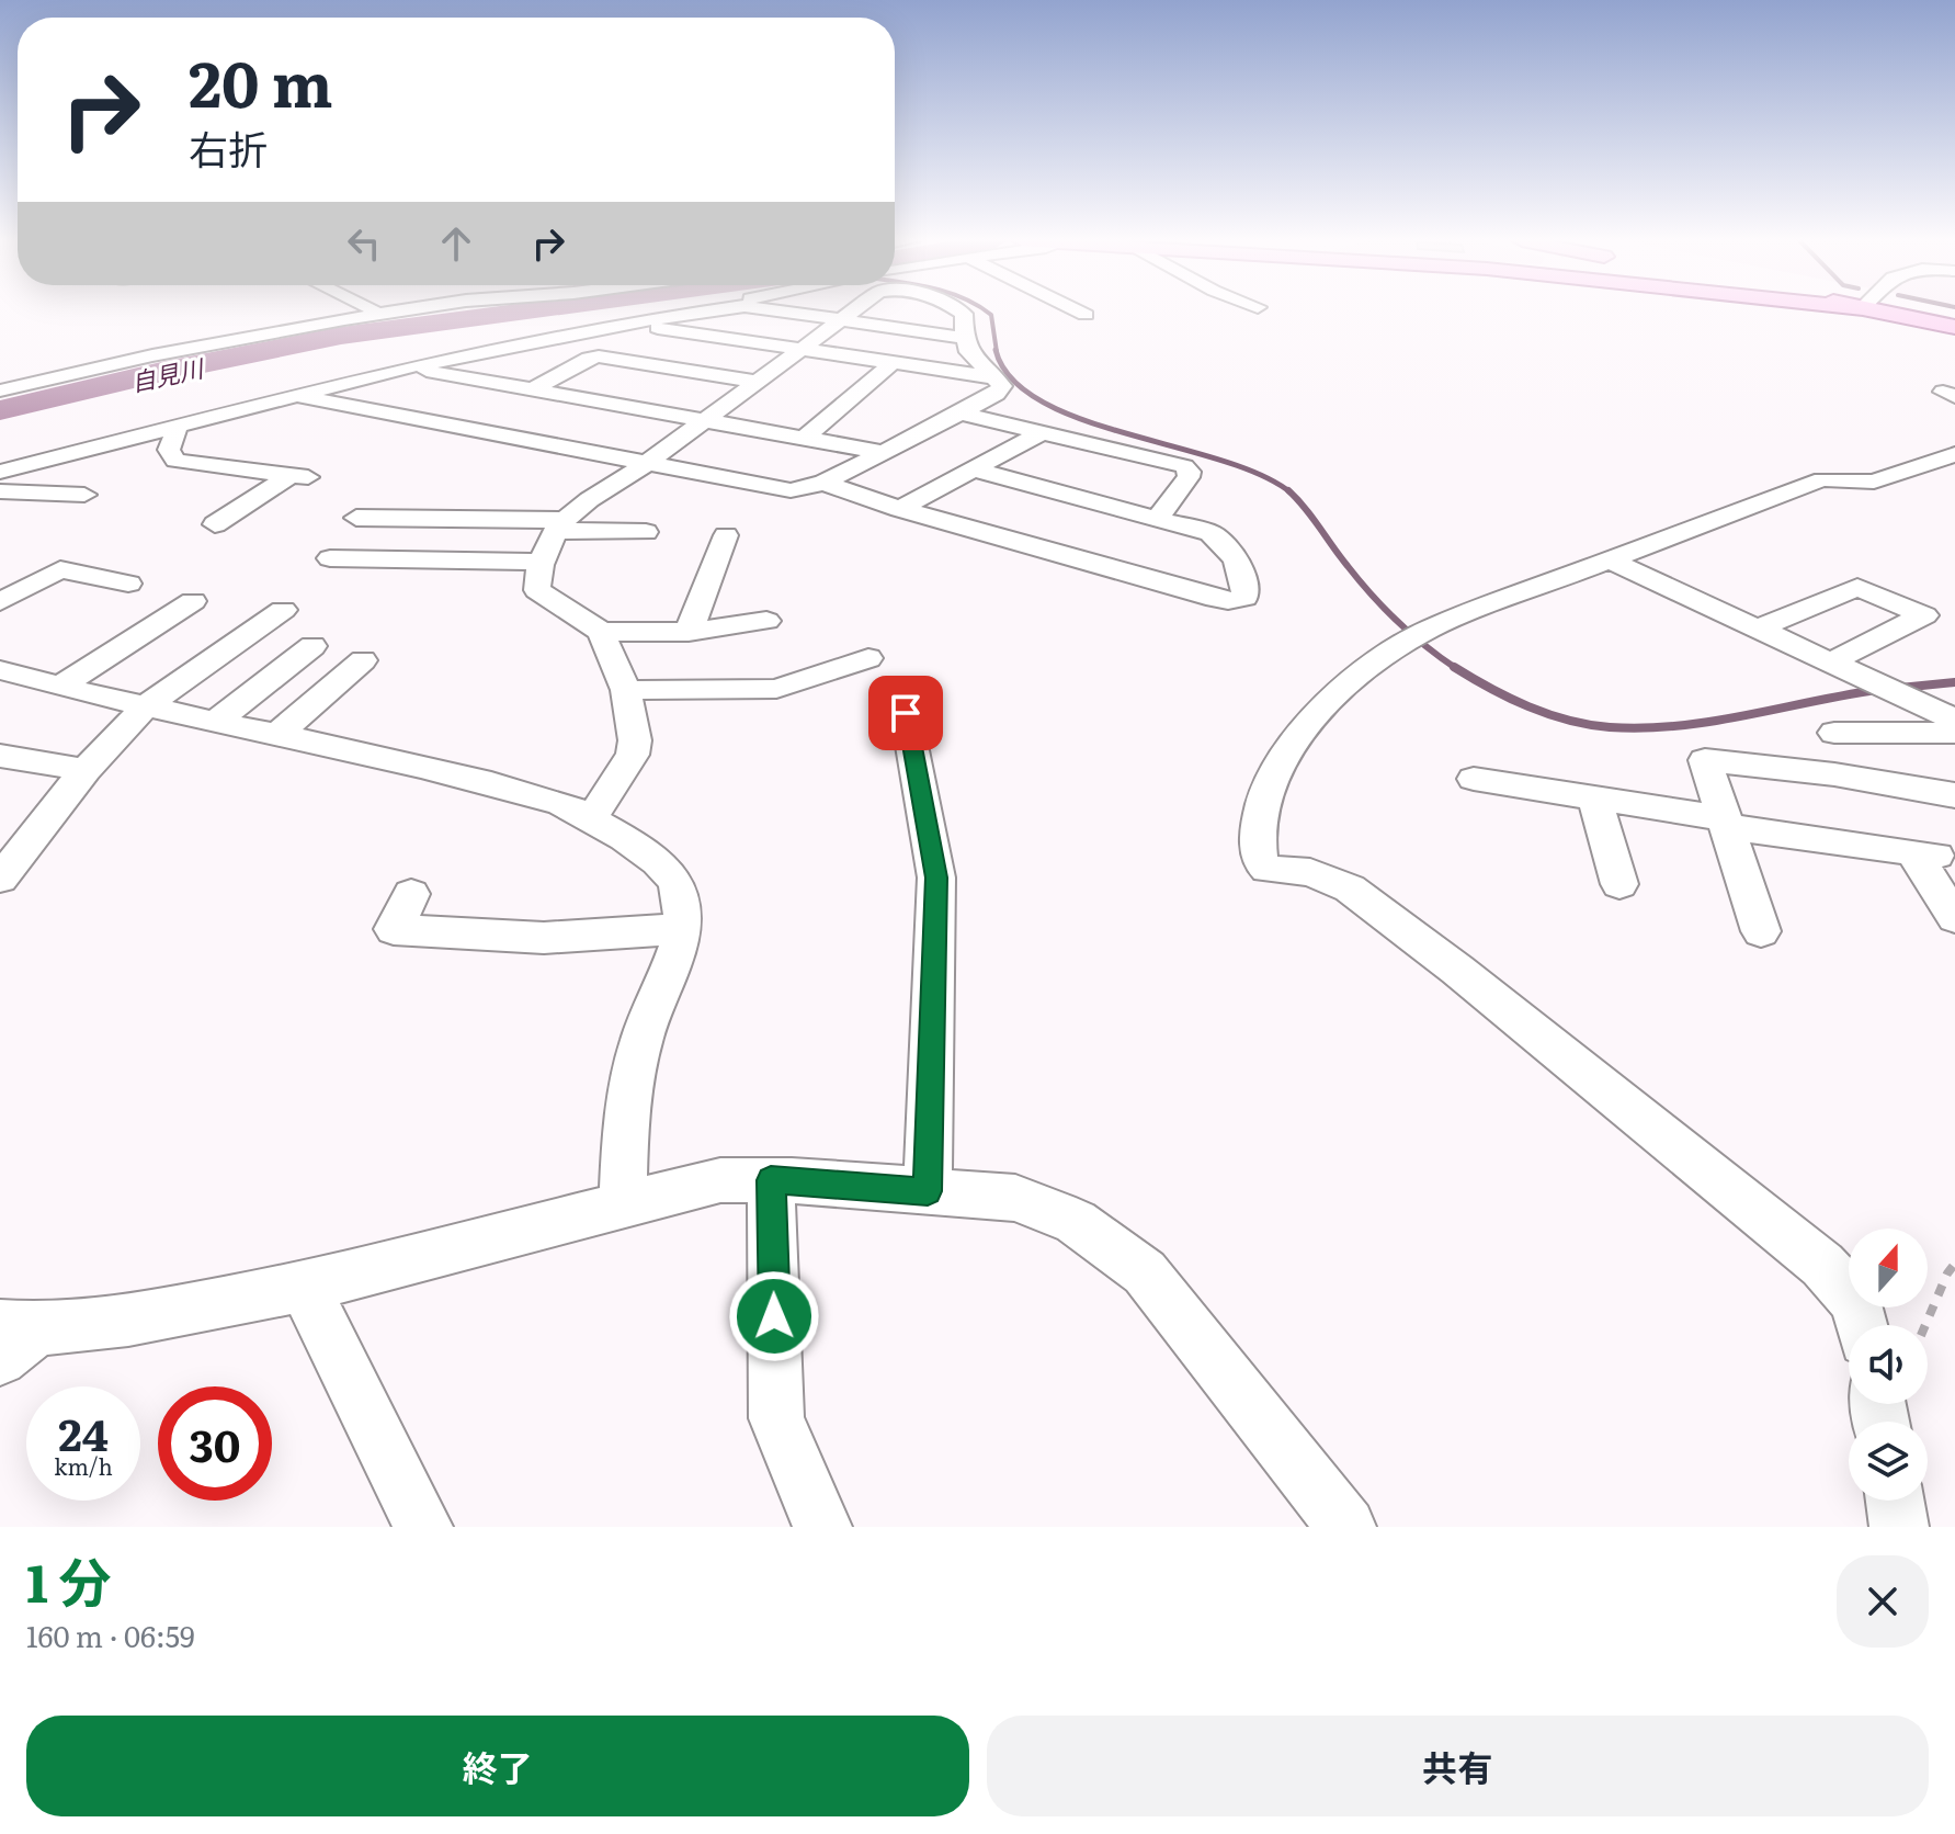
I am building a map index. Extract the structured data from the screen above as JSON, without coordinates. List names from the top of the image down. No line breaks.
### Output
{"water":["自見川"],"north":"top","page":{"turn":["20 m","右折"],"speed":"24 km/h","limit":"30","heading":["1 分","160 m · 06:59"],"buttons":["終了","共有"]}}
